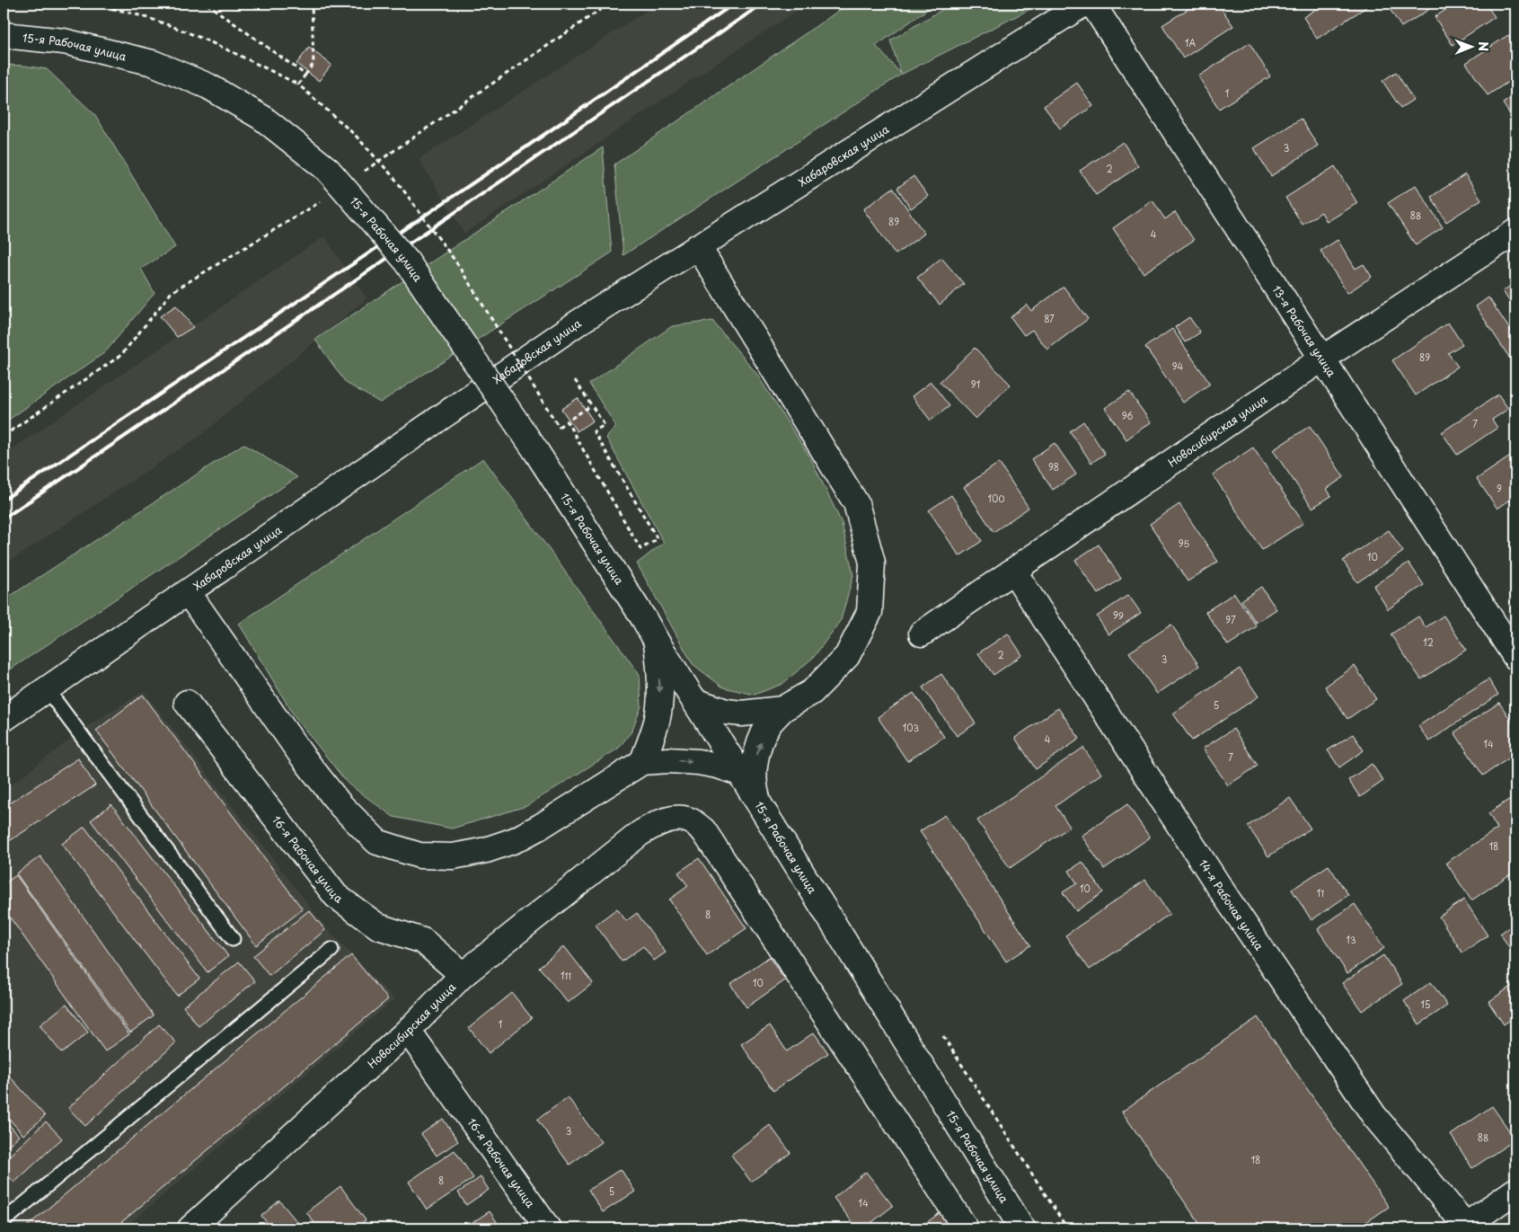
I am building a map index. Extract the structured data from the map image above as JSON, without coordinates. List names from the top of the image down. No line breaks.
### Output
{"streets":{"main road":["15-я Рабочая улица","Хабаровская улица","13-я Рабочая улица","Новосибирская улица","16-я Рабочая улица","14-я Рабочая улица"]},"crossings":[["13-я Рабочая улица","Новосибирская улица"],["Новосибирская улица","16-я Рабочая улица"],["Новосибирская улица","14-я Рабочая улица"]],"house_numbers":["1А","1","3","2","88","89","4","87","89","94","91","96","7","98","9","100","95","10","99","97","12","2","3","5","103","4","14","7","18","10","11","8","13","111","10","15","1","3","88","18","8","5","14"],"north":"right"}
